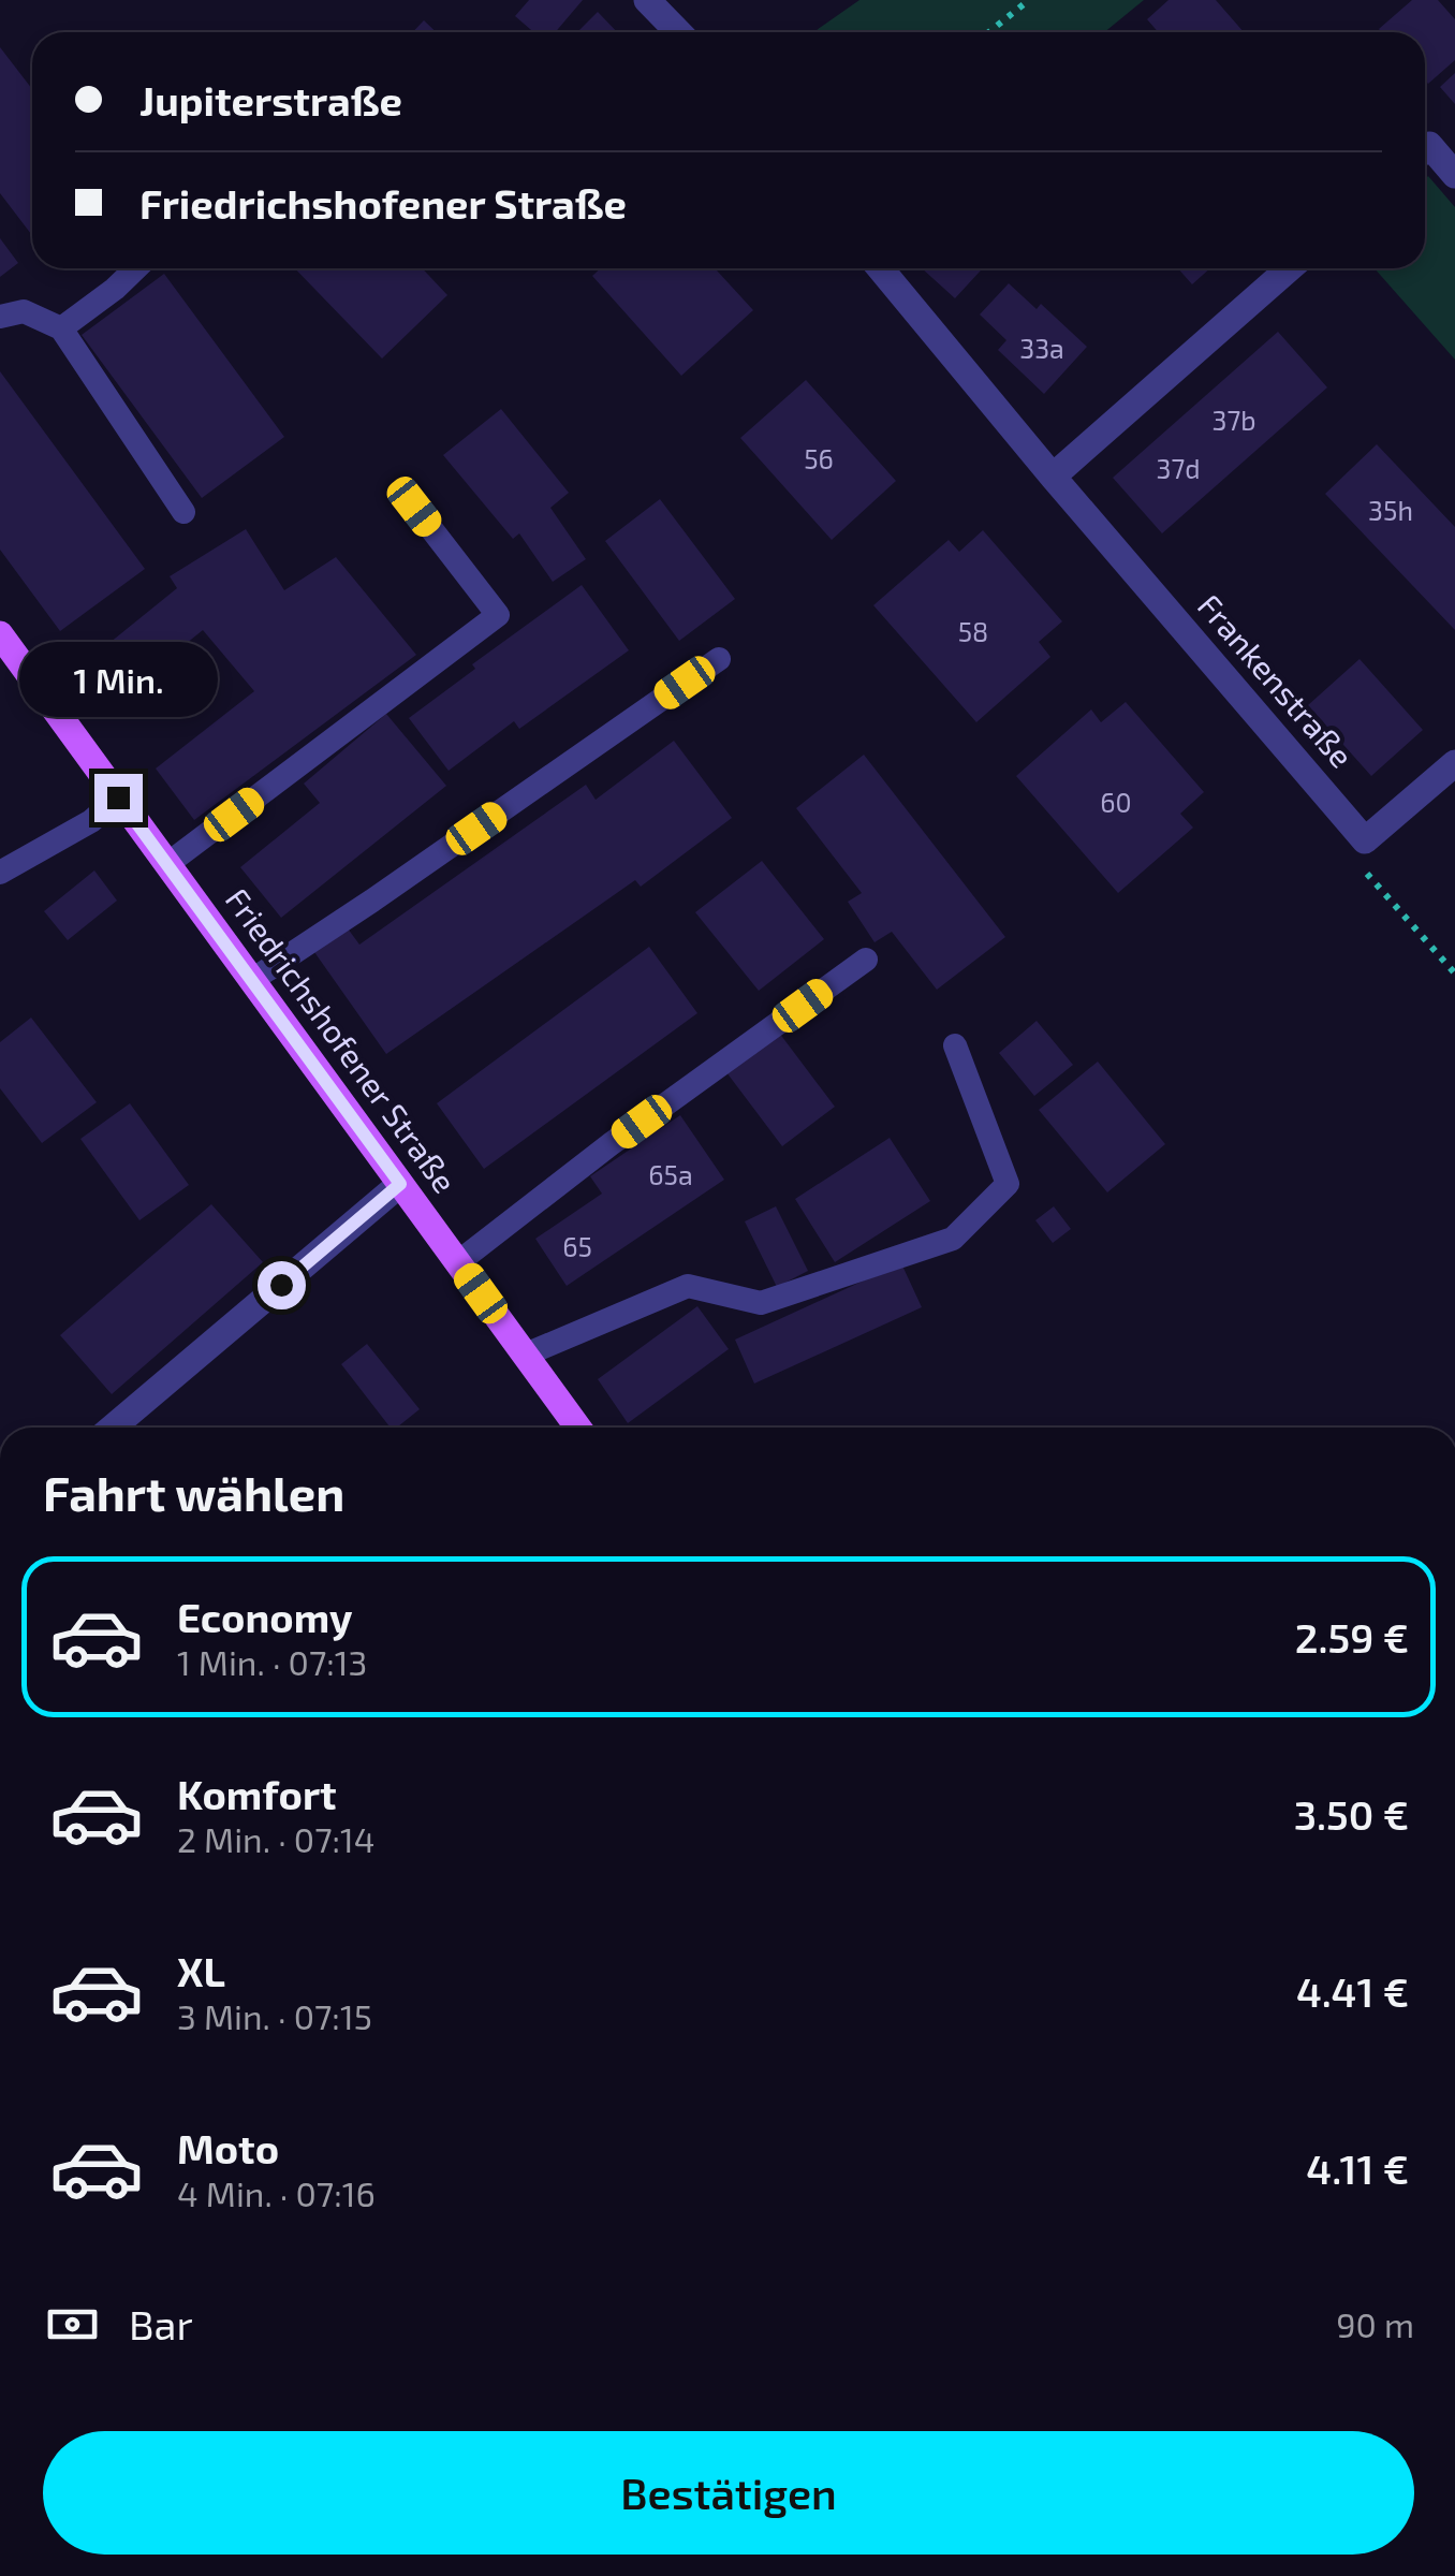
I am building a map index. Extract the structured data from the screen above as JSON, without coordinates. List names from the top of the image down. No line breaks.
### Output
{"streets":{"main road":["Friedrichshofener Straße"],"street":["Frankenstraße"]},"house_numbers":["33a","37b","56","37d","35h","58","60","65a","65"],"page":{"banner":["Jupiterstraße","Friedrichshofener Straße"],"bubble":"1 Min.","heading":"Fahrt wählen","list":[{"name":"Economy","note":"1 Min. · 07:13","value":"2.59 €"},{"name":"Komfort","note":"2 Min. · 07:14","value":"3.50 €"},{"name":"XL","note":"3 Min. · 07:15","value":"4.41 €"},{"name":"Moto","note":"4 Min. · 07:16","value":"4.11 €"}],"pay":["Bar","90 m"],"buttons":"Bestätigen"}}
